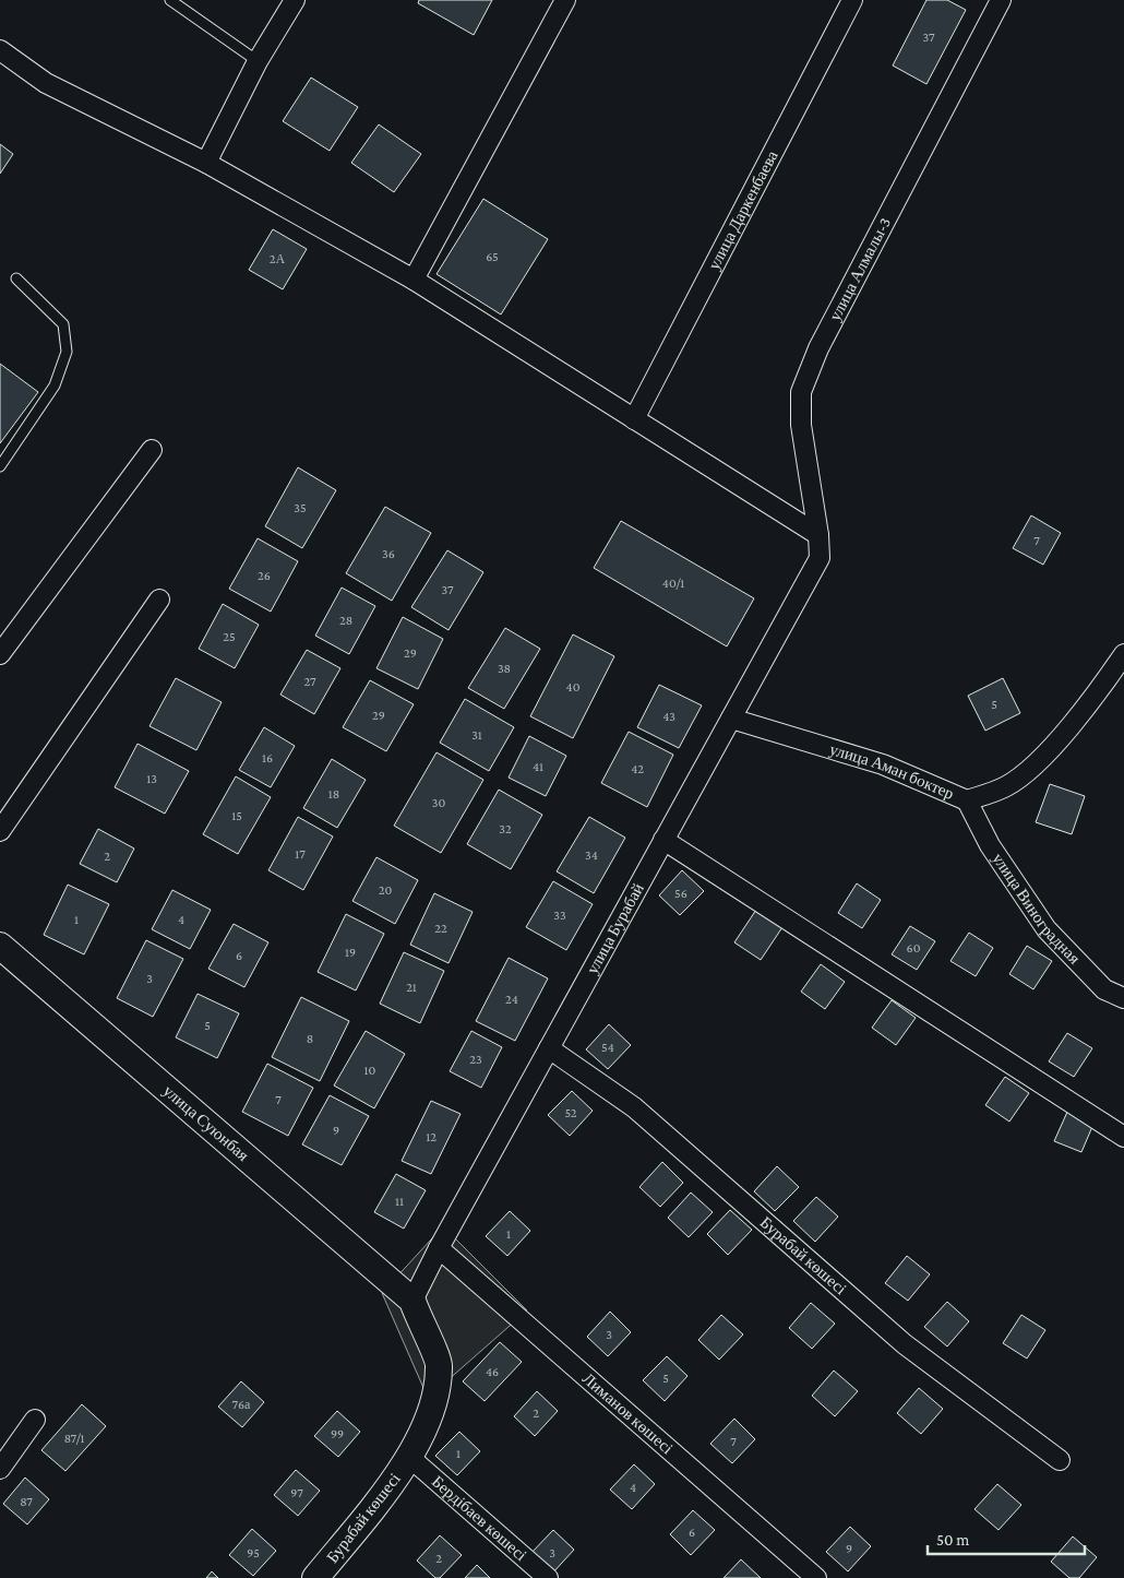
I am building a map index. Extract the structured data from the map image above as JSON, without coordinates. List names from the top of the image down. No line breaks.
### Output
{"streets":{"street":["улица Даркенбаева","улица Алмалы-3","улица Аман боктер","улица Виноградная","улица Бурабай","улица Суюнбая","Бурабай көшесі","Лиманов көшесі","Бердібаев көшесі"]},"crossings":[["улица Алмалы-3","улица Бурабай"],["улица Аман боктер","улица Виноградная"],["улица Аман боктер","улица Бурабай"],["улица Бурабай","улица Суюнбая"],["улица Бурабай","Бурабай көшесі"],["улица Бурабай","Лиманов көшесі"],["улица Суюнбая","Бурабай көшесі"],["Бурабай көшесі","Бердібаев көшесі"]],"house_numbers":["37","65","2А","35","7","36","26","40/1","37","28","25","29","38","27","40","5","29","43","31","16","41","42","13","18","30","15","32","17","34","2","20","56","33","1","4","22","60","19","6","3","21","24","5","8","54","23","10","7","52","9","12","11","1","3","46","5","76а","2","99","87/1","7","1","4","97","87","6","9","95","3","2"],"scale_bar":"50 m"}
